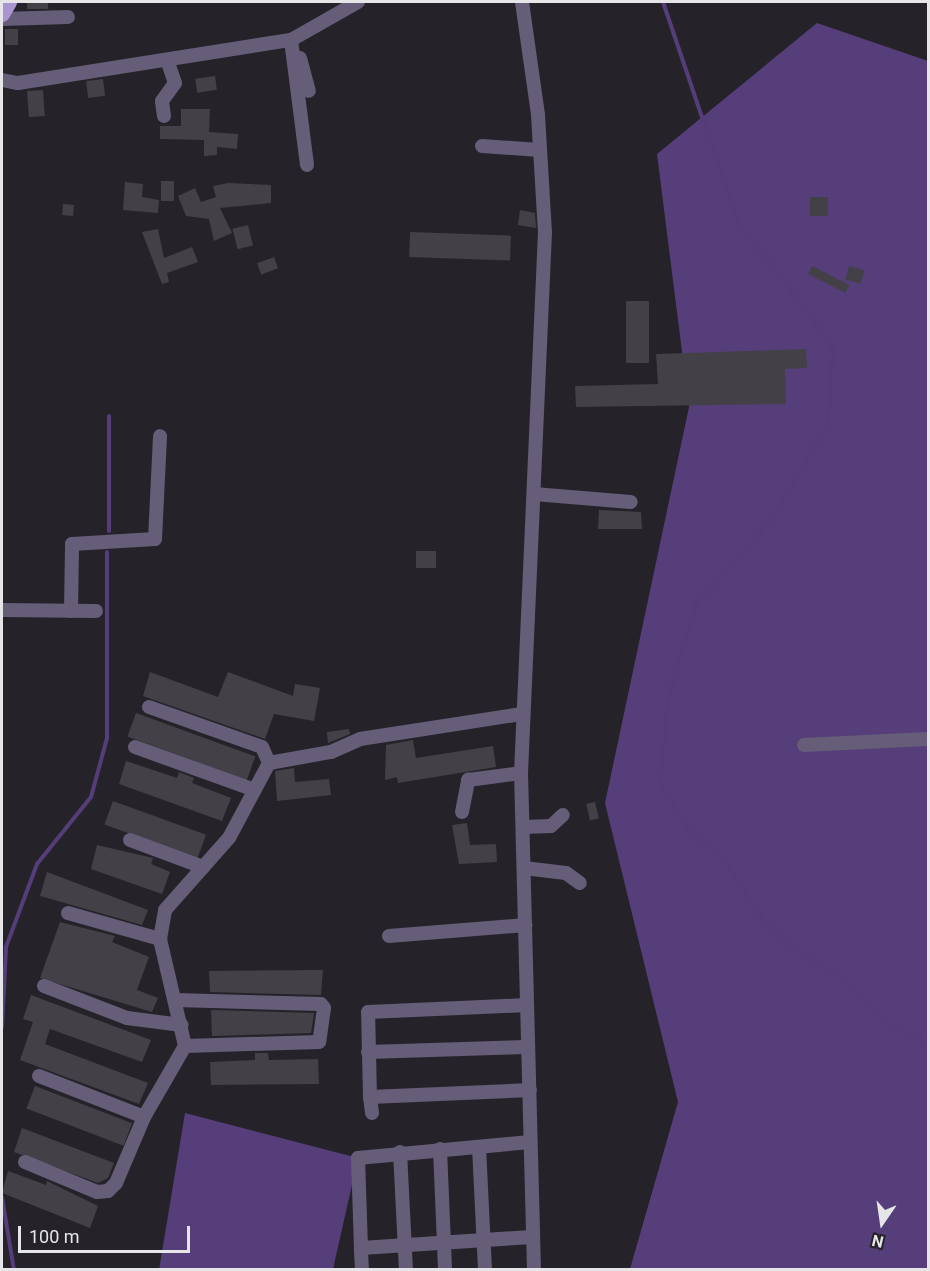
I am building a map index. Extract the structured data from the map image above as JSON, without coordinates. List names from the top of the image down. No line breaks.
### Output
{"scale_bar":"100 m","north":"bottom"}
